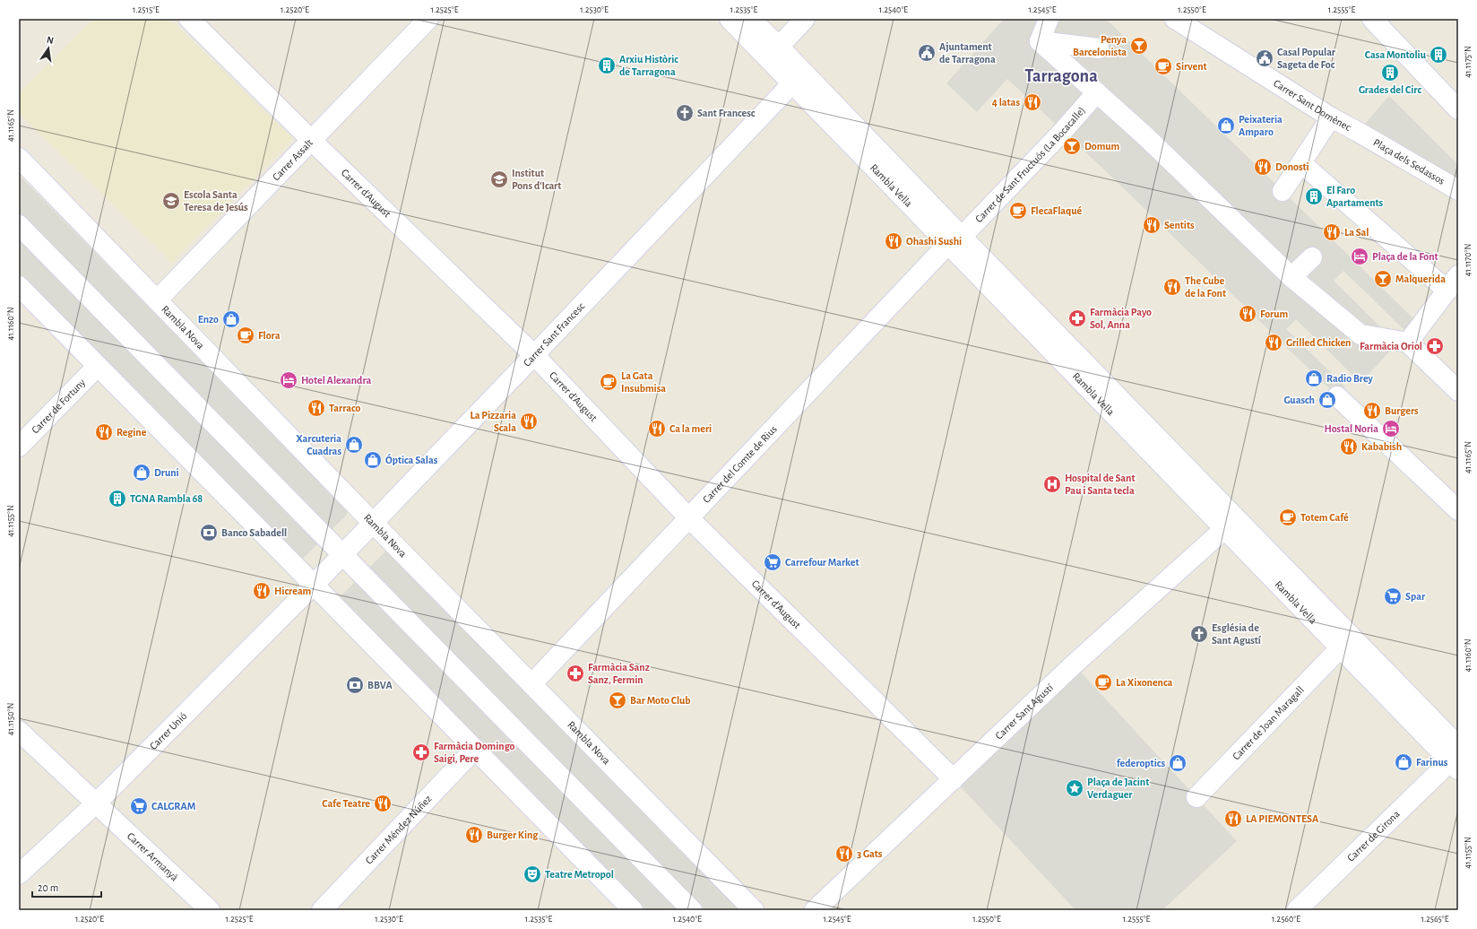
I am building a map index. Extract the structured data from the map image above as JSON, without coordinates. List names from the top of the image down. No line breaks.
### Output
{"streets":{"street":["Carrer Sant Domènec","Carrer Assalt","Plaça dels Sedassos","Carrer de Sant Fructuós (La Bocacalle)","Rambla Vella","Carrer d'August","Rambla Nova","Carrer Sant Francesc","Carrer de Fortuny","Carrer del Comte de Rius","Carrer Sant Agustí","Carrer de Joan Maragall","Carrer Unió","Carrer Méndez Núñez","Carrer de Girona","Carrer Armanyà"]},"crossings":[["Carrer Sant Domènec","Plaça dels Sedassos"],["Carrer Assalt","Carrer d'August"],["Carrer Assalt","Rambla Nova"],["Carrer de Sant Fructuós (La Bocacalle)","Rambla Vella"],["Carrer de Sant Fructuós (La Bocacalle)","Carrer del Comte de Rius"],["Rambla Vella","Carrer Sant Francesc"],["Rambla Vella","Carrer del Comte de Rius"],["Rambla Vella","Carrer Sant Agustí"],["Rambla Vella","Carrer de Joan Maragall"],["Rambla Vella","Carrer de Girona"],["Carrer d'August","Carrer Sant Francesc"],["Carrer d'August","Carrer del Comte de Rius"],["Carrer d'August","Carrer Sant Agustí"],["Rambla Nova","Carrer Sant Francesc"],["Rambla Nova","Carrer del Comte de Rius"],["Carrer Sant Francesc","Carrer Unió"],["Carrer Unió","Carrer Armanyà"]],"districts":["Tarragona"],"places":{"bar":["Penya Barcelonista","Domum","Malquerida","Bar Moto Club"],"public building":["Ajuntament de Tarragona","Casal Popular Sageta de Foc"],"building":["Casa Montoliu","Arxiu Històric de Tarragona","Grades del Circ","El Faro Apartaments","TGNA Rambla 68"],"cafe":["Sirvent","FlecaFlaqué","Flora","La Gata Insubmisa","Totem Café","La Xixonenca"],"restaurant":["4 latas","Donosti","Sentits","La Sal","Ohashi Sushi","The Cube de la Font","Forum","Grilled Chicken","Tarraco","Burgers","La Pizzaria Scala","Ca la meri","Regine","Kababish","Hicream","Cafe Teatre","LA PIEMONTESA","Burger King","3 Gats"],"church":["Sant Francesc","Església de Sant Agustí"],"shop":["Peixateria Amparo","Enzo","Radio Brey","Guasch","Xarcuteria Cuadras","Óptica Salas","Druni","Farinus","federoptics"],"school or university":["Institut Pons d'Icart","Escola Santa Teresa de Jesús"],"hotel":["Plaça de la Font","Hotel Alexandra","Hostal Noria"],"pharmacy":["Farmàcia Payo Sol, Anna","Farmàcia Oriol","Farmàcia Sanz Sanz, Fermin","Farmàcia Domingo Saigi, Pere"],"hospital":["Hospital de Sant Pau i Santa tecla"],"bank":["Banco Sabadell","BBVA"],"supermarket":["Carrefour Market","Spar","CALGRAM"],"place":["Plaça de Jacint Verdaguer"],"theatre":["Teatre Metropol"]},"scale_bar":"20 m","north":"top","coordinates":["1.2515°E","1.2520°E","1.2525°E","1.2530°E","1.2535°E","1.2540°E","1.2545°E","1.2550°E","1.2555°E","41.1175°N","41.1165°N","41.1170°N","41.1160°N","41.1155°N","41.1150°N","1.2560°E","1.2565°E"]}
